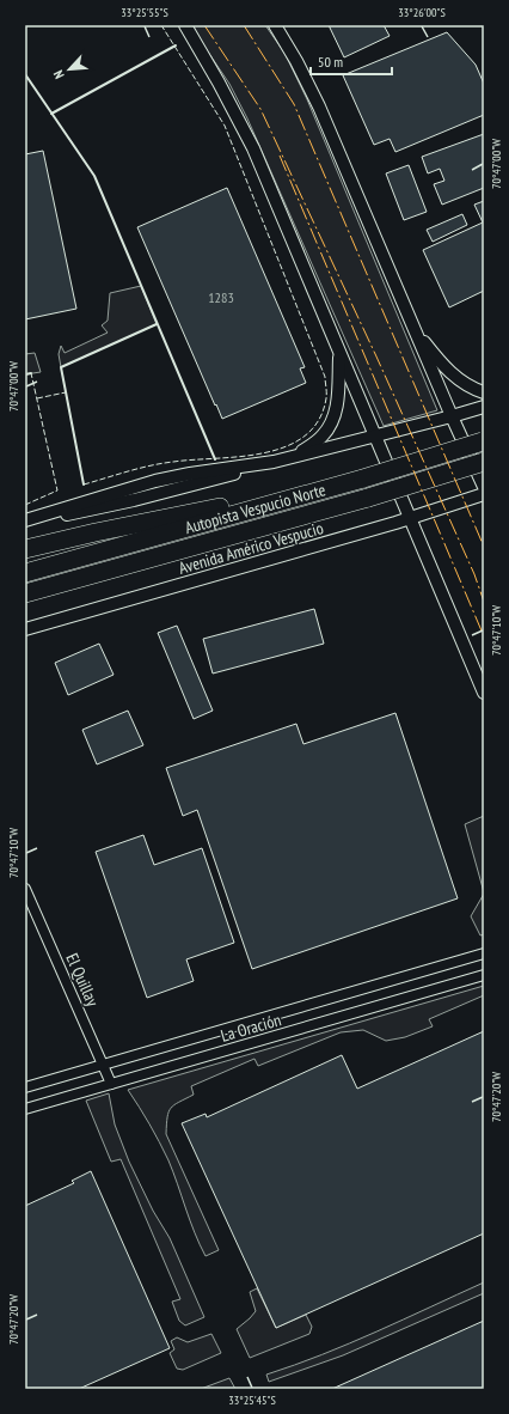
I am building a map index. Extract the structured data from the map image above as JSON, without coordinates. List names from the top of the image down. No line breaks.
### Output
{"streets":{"highway":["Autopista Vespucio Norte"],"street":["Avenida Américo Vespucio","El Quillay","La Oración"]},"crossings":[["El Quillay","La Oración"]],"house_numbers":["1283"],"scale_bar":"50 m","north":"bottom left","coordinates":["33°25'55\"S","33°26'00\"S","70°47'00\"W","70°47'10\"W","70°47'20\"W","33°25'45\"S"]}
